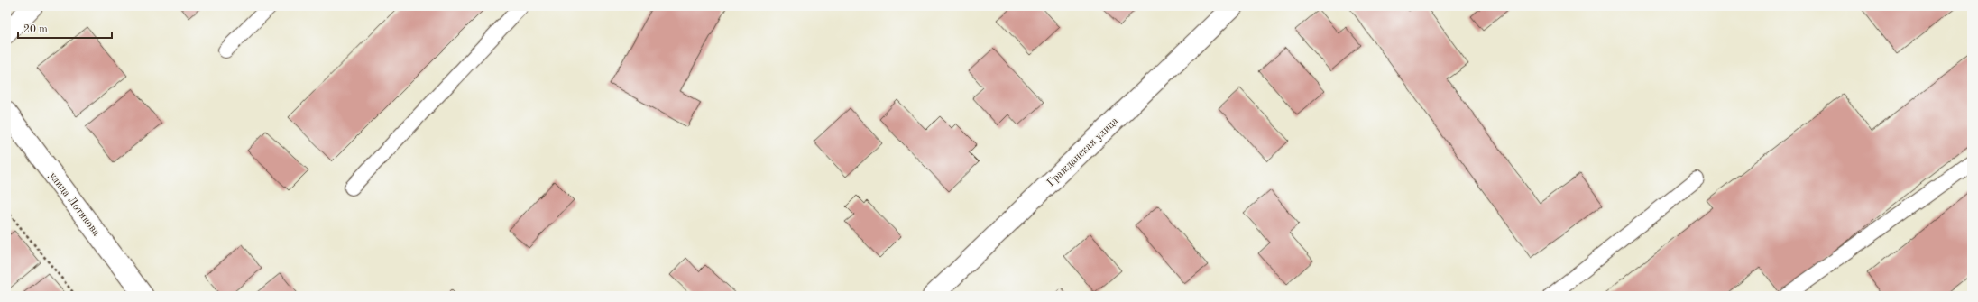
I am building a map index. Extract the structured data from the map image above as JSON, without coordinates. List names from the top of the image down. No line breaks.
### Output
{"streets":{"street":["Гражданская улица","улица Лотикова"]},"scale_bar":"20 m"}
